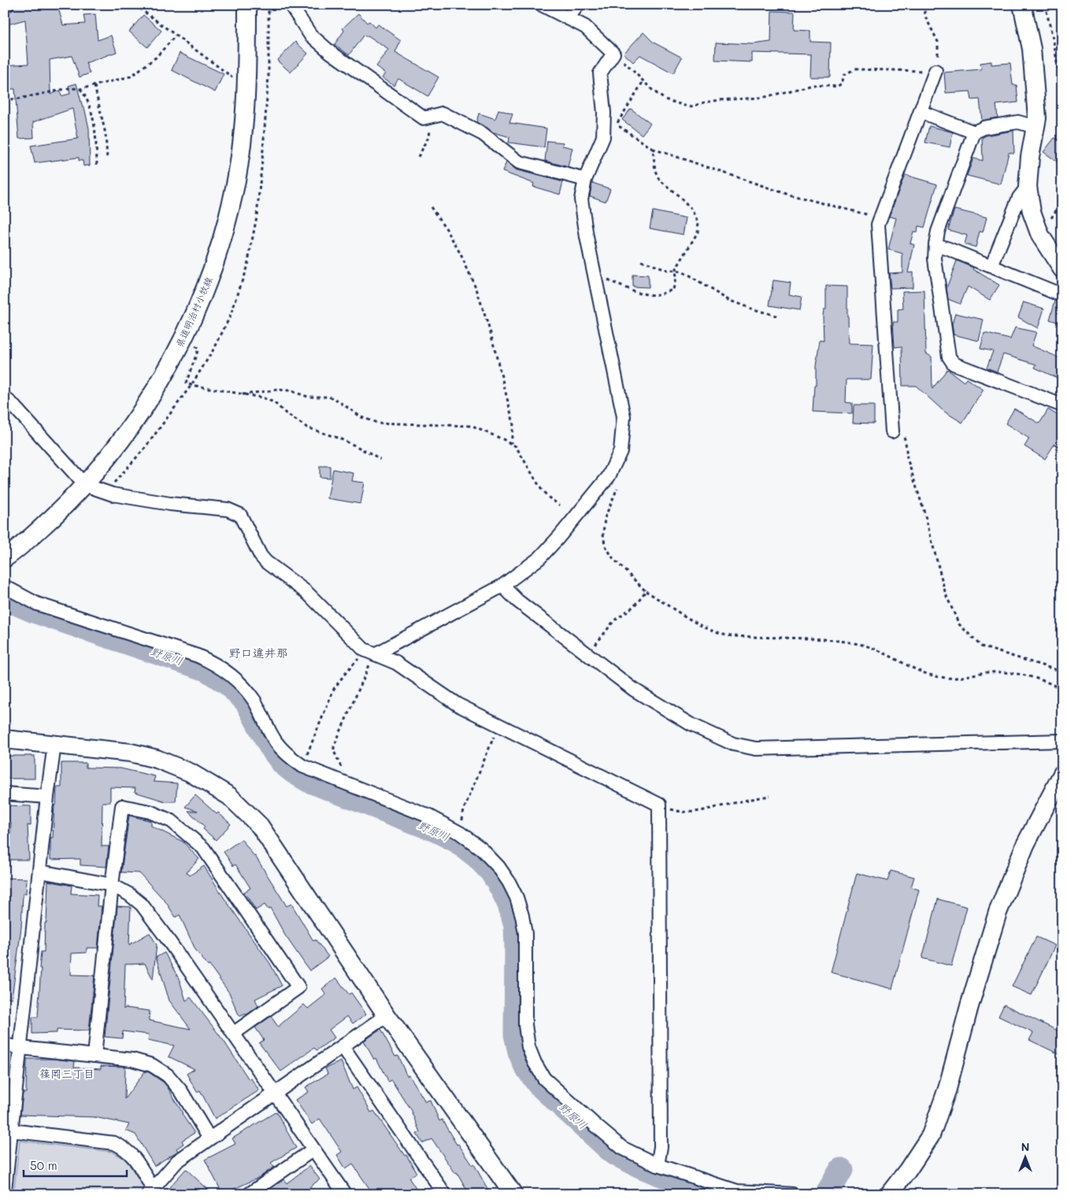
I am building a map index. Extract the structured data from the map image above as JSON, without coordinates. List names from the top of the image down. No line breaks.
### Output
{"streets":{"street":["県道明治村小牧線"]},"districts":["野口違井那","篠岡三丁目"],"water":["野原川"],"scale_bar":"50 m","north":"top"}
